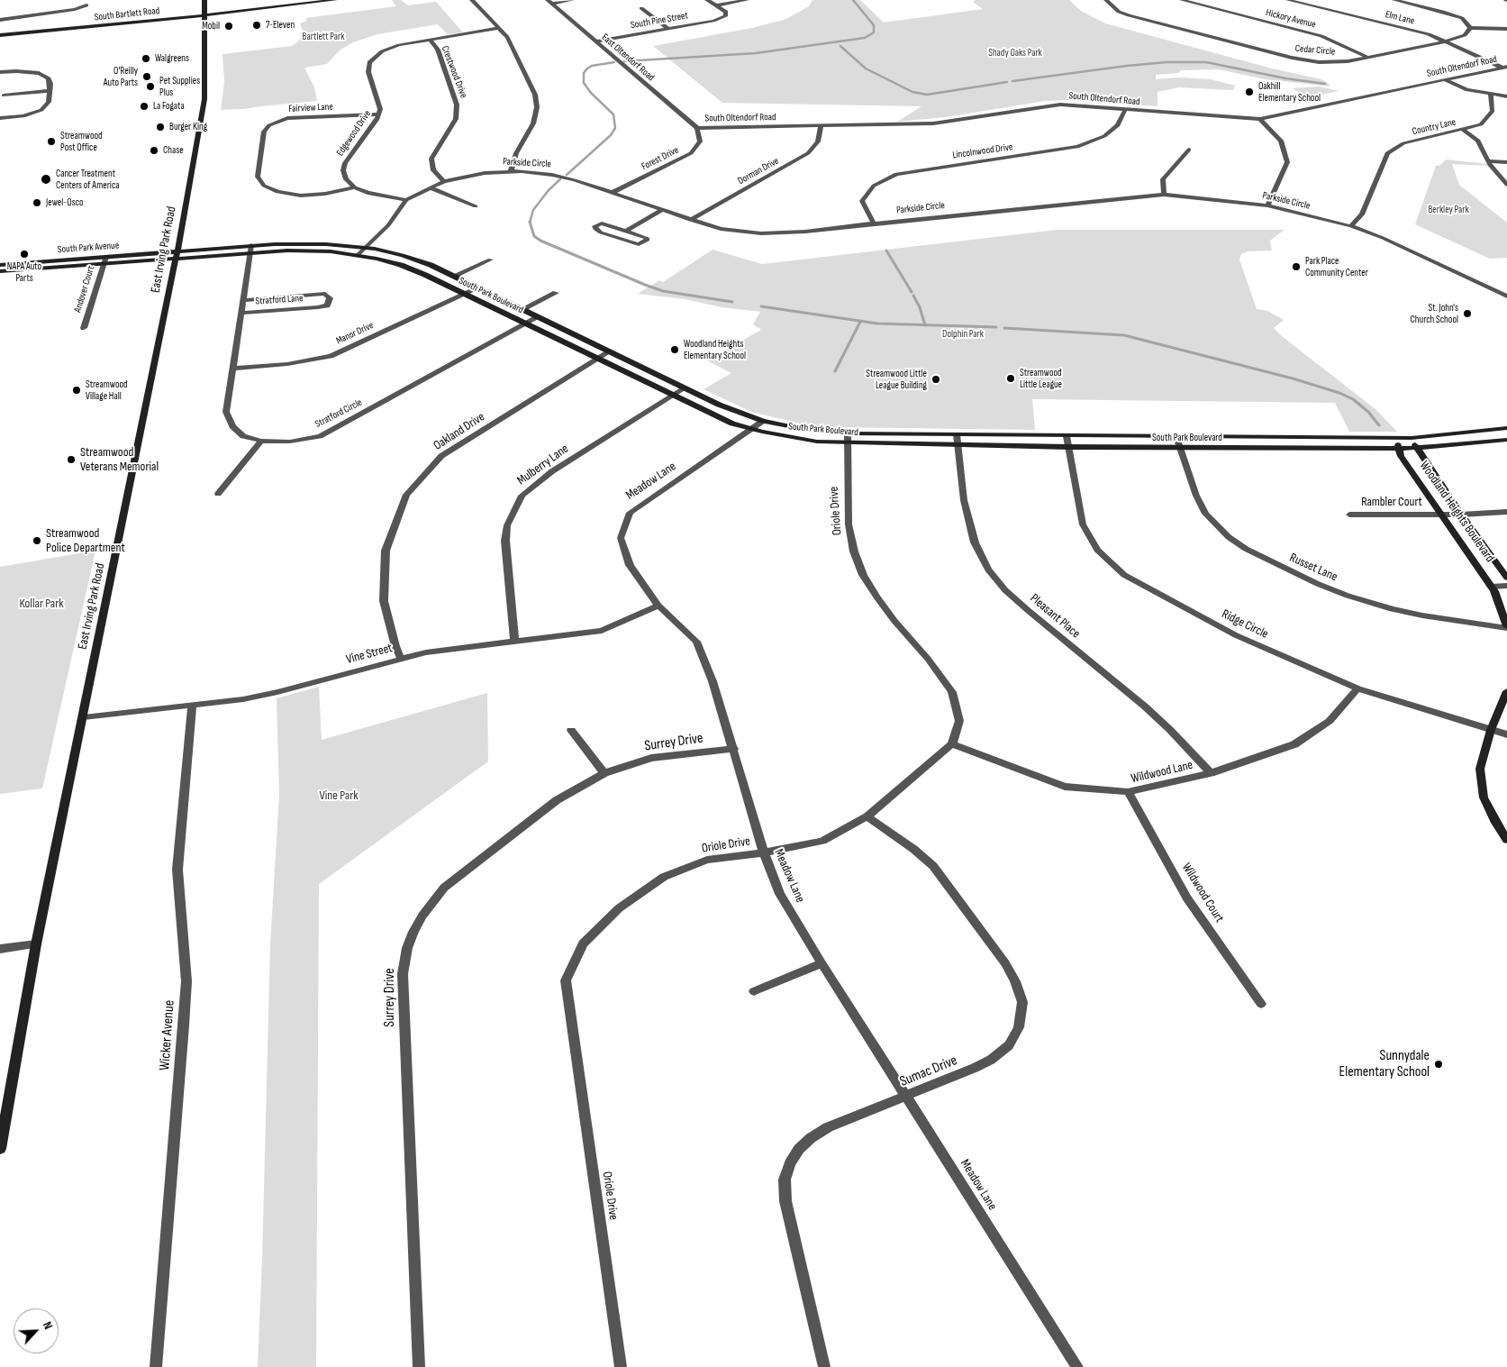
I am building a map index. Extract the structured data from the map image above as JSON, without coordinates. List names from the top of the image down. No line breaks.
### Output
{"streets":{"street":["South Bartlett Road","Elm Lane","Hickory Avenue","South Pine Street","Cedar Circle","East Oltendorf Road","South Oltendorf Road","Crestwood Drive","Fairview Lane","Country Lane","Edgewood Drive","Lincolnwood Drive","Forest Drive","Parkside Circle","Dorman Drive","South Park Avenue","East Irving Park Road","Andover Court","South Park Boulevard","Stratford Lane","Manor Drive","Stratford Circle","Oakland Drive","Mulberry Lane","Meadow Lane","Rambler Court","Oriole Drive","Woodland Heights Boulevard","Russet Lane","Pleasant Place","Ridge Circle","Vine Street","Surrey Drive","Wildwood Lane","Wildwood Court","Wicker Avenue","Sumac Drive"]},"crossings":[["South Bartlett Road","East Irving Park Road"],["Elm Lane","Cedar Circle"],["Elm Lane","South Oltendorf Road"],["Hickory Avenue","Cedar Circle"],["South Pine Street","East Oltendorf Road"],["East Oltendorf Road","South Oltendorf Road"],["East Oltendorf Road","Forest Drive"],["South Oltendorf Road","Lincolnwood Drive"],["South Oltendorf Road","Forest Drive"],["South Oltendorf Road","Dorman Drive"],["Crestwood Drive","Edgewood Drive"],["Crestwood Drive","Parkside Circle"],["Fairview Lane","Edgewood Drive"],["Country Lane","Parkside Circle"],["Lincolnwood Drive","Parkside Circle"],["Forest Drive","Parkside Circle"],["Parkside Circle","Dorman Drive"],["Parkside Circle","South Park Boulevard"],["South Park Avenue","East Irving Park Road"],["South Park Avenue","Andover Court"],["South Park Avenue","South Park Boulevard"],["East Irving Park Road","South Park Boulevard"],["East Irving Park Road","Vine Street"],["South Park Boulevard","Manor Drive"],["South Park Boulevard","Stratford Circle"],["South Park Boulevard","Oakland Drive"],["South Park Boulevard","Mulberry Lane"],["South Park Boulevard","Meadow Lane"],["South Park Boulevard","Oriole Drive"],["South Park Boulevard","Woodland Heights Boulevard"],["South Park Boulevard","Russet Lane"],["South Park Boulevard","Pleasant Place"],["South Park Boulevard","Ridge Circle"],["Stratford Lane","Stratford Circle"],["Manor Drive","Stratford Circle"],["Oakland Drive","Vine Street"],["Mulberry Lane","Vine Street"],["Meadow Lane","Oriole Drive"],["Meadow Lane","Vine Street"],["Meadow Lane","Surrey Drive"],["Meadow Lane","Sumac Drive"],["Rambler Court","Woodland Heights Boulevard"],["Oriole Drive","Wildwood Lane"],["Oriole Drive","Sumac Drive"],["Woodland Heights Boulevard","Russet Lane"],["Pleasant Place","Wildwood Lane"],["Ridge Circle","Wildwood Lane"],["Vine Street","Wicker Avenue"],["Wildwood Lane","Wildwood Court"]],"parks":["Bartlett Park","Shady Oaks Park","Berkley Park","Dolphin Park","Kollar Park","Vine Park"],"places":["7-Eleven","Mobil","Walgreens","O'Reilly Auto Parts","Pet Supplies Plus","Oakhill Elementary School","La Fogata","Burger King","Streamwood Post Office","Chase","Cancer Treatment Centers of America","Jewel-Osco","NAPA Auto Parts","Park Place Community Center","St. John's Church School","Woodland Heights Elementary School","Streamwood Little League","Streamwood Little League Building","Streamwood Village Hall","Streamwood Veterans Memorial","Streamwood Police Department","Sunnydale Elementary School"],"north":"top right"}
